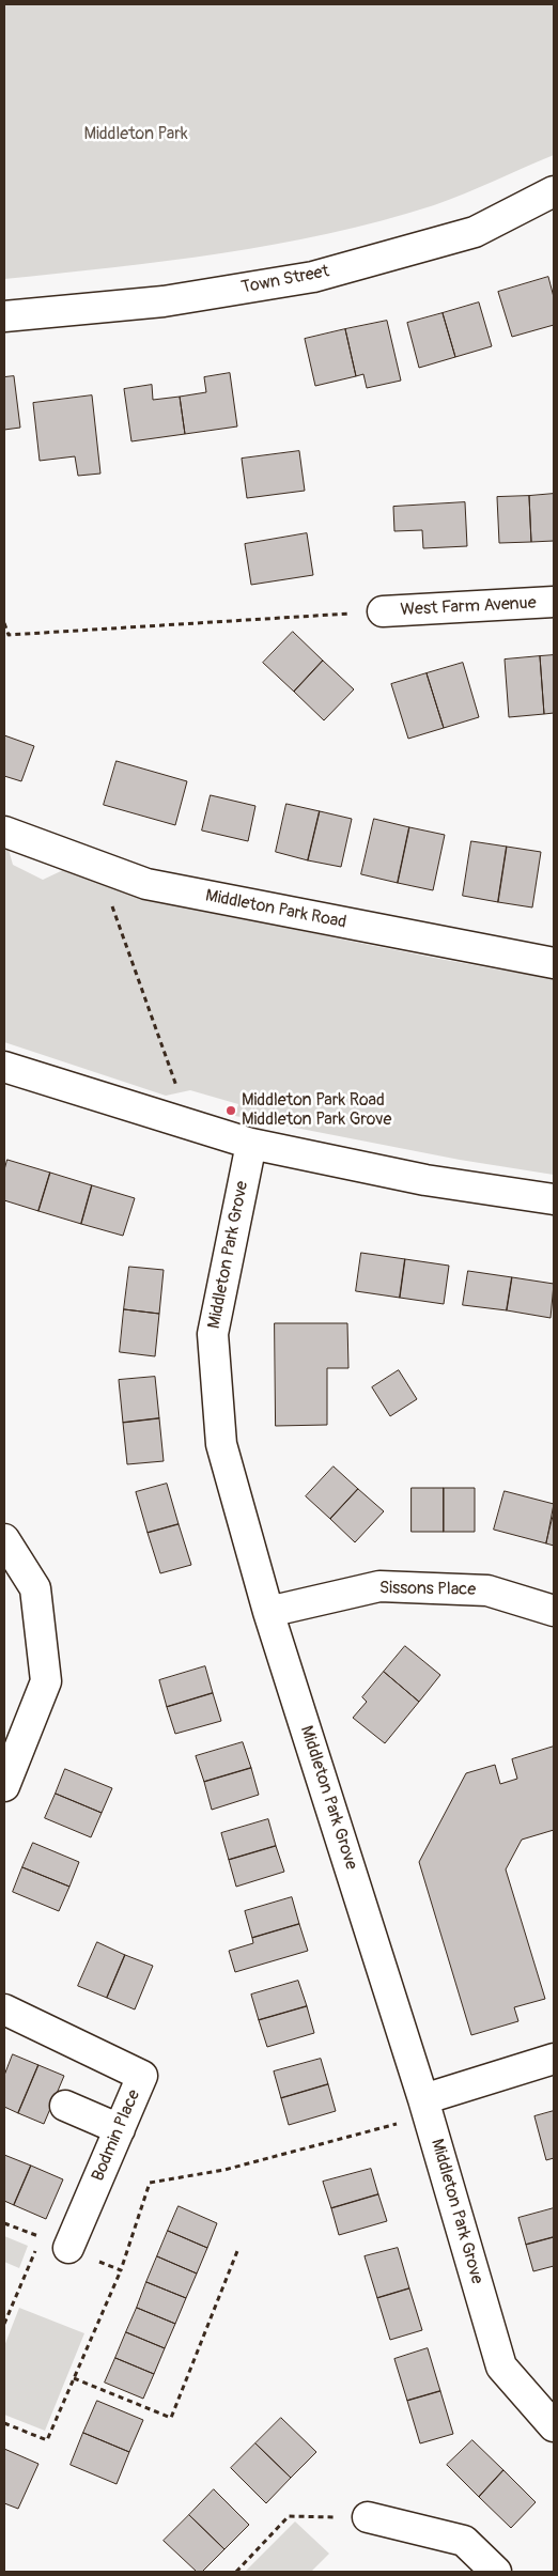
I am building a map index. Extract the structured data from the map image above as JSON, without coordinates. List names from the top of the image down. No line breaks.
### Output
{"streets":{"street":["Town Street","West Farm Avenue","Middleton Park Road","Middleton Park Grove","Sissons Place","Bodmin Place"]},"crossings":[["Middleton Park Grove","Sissons Place"]],"parks":["Middleton Park"],"places":["Middleton Park Road Middleton Park Grove"]}
